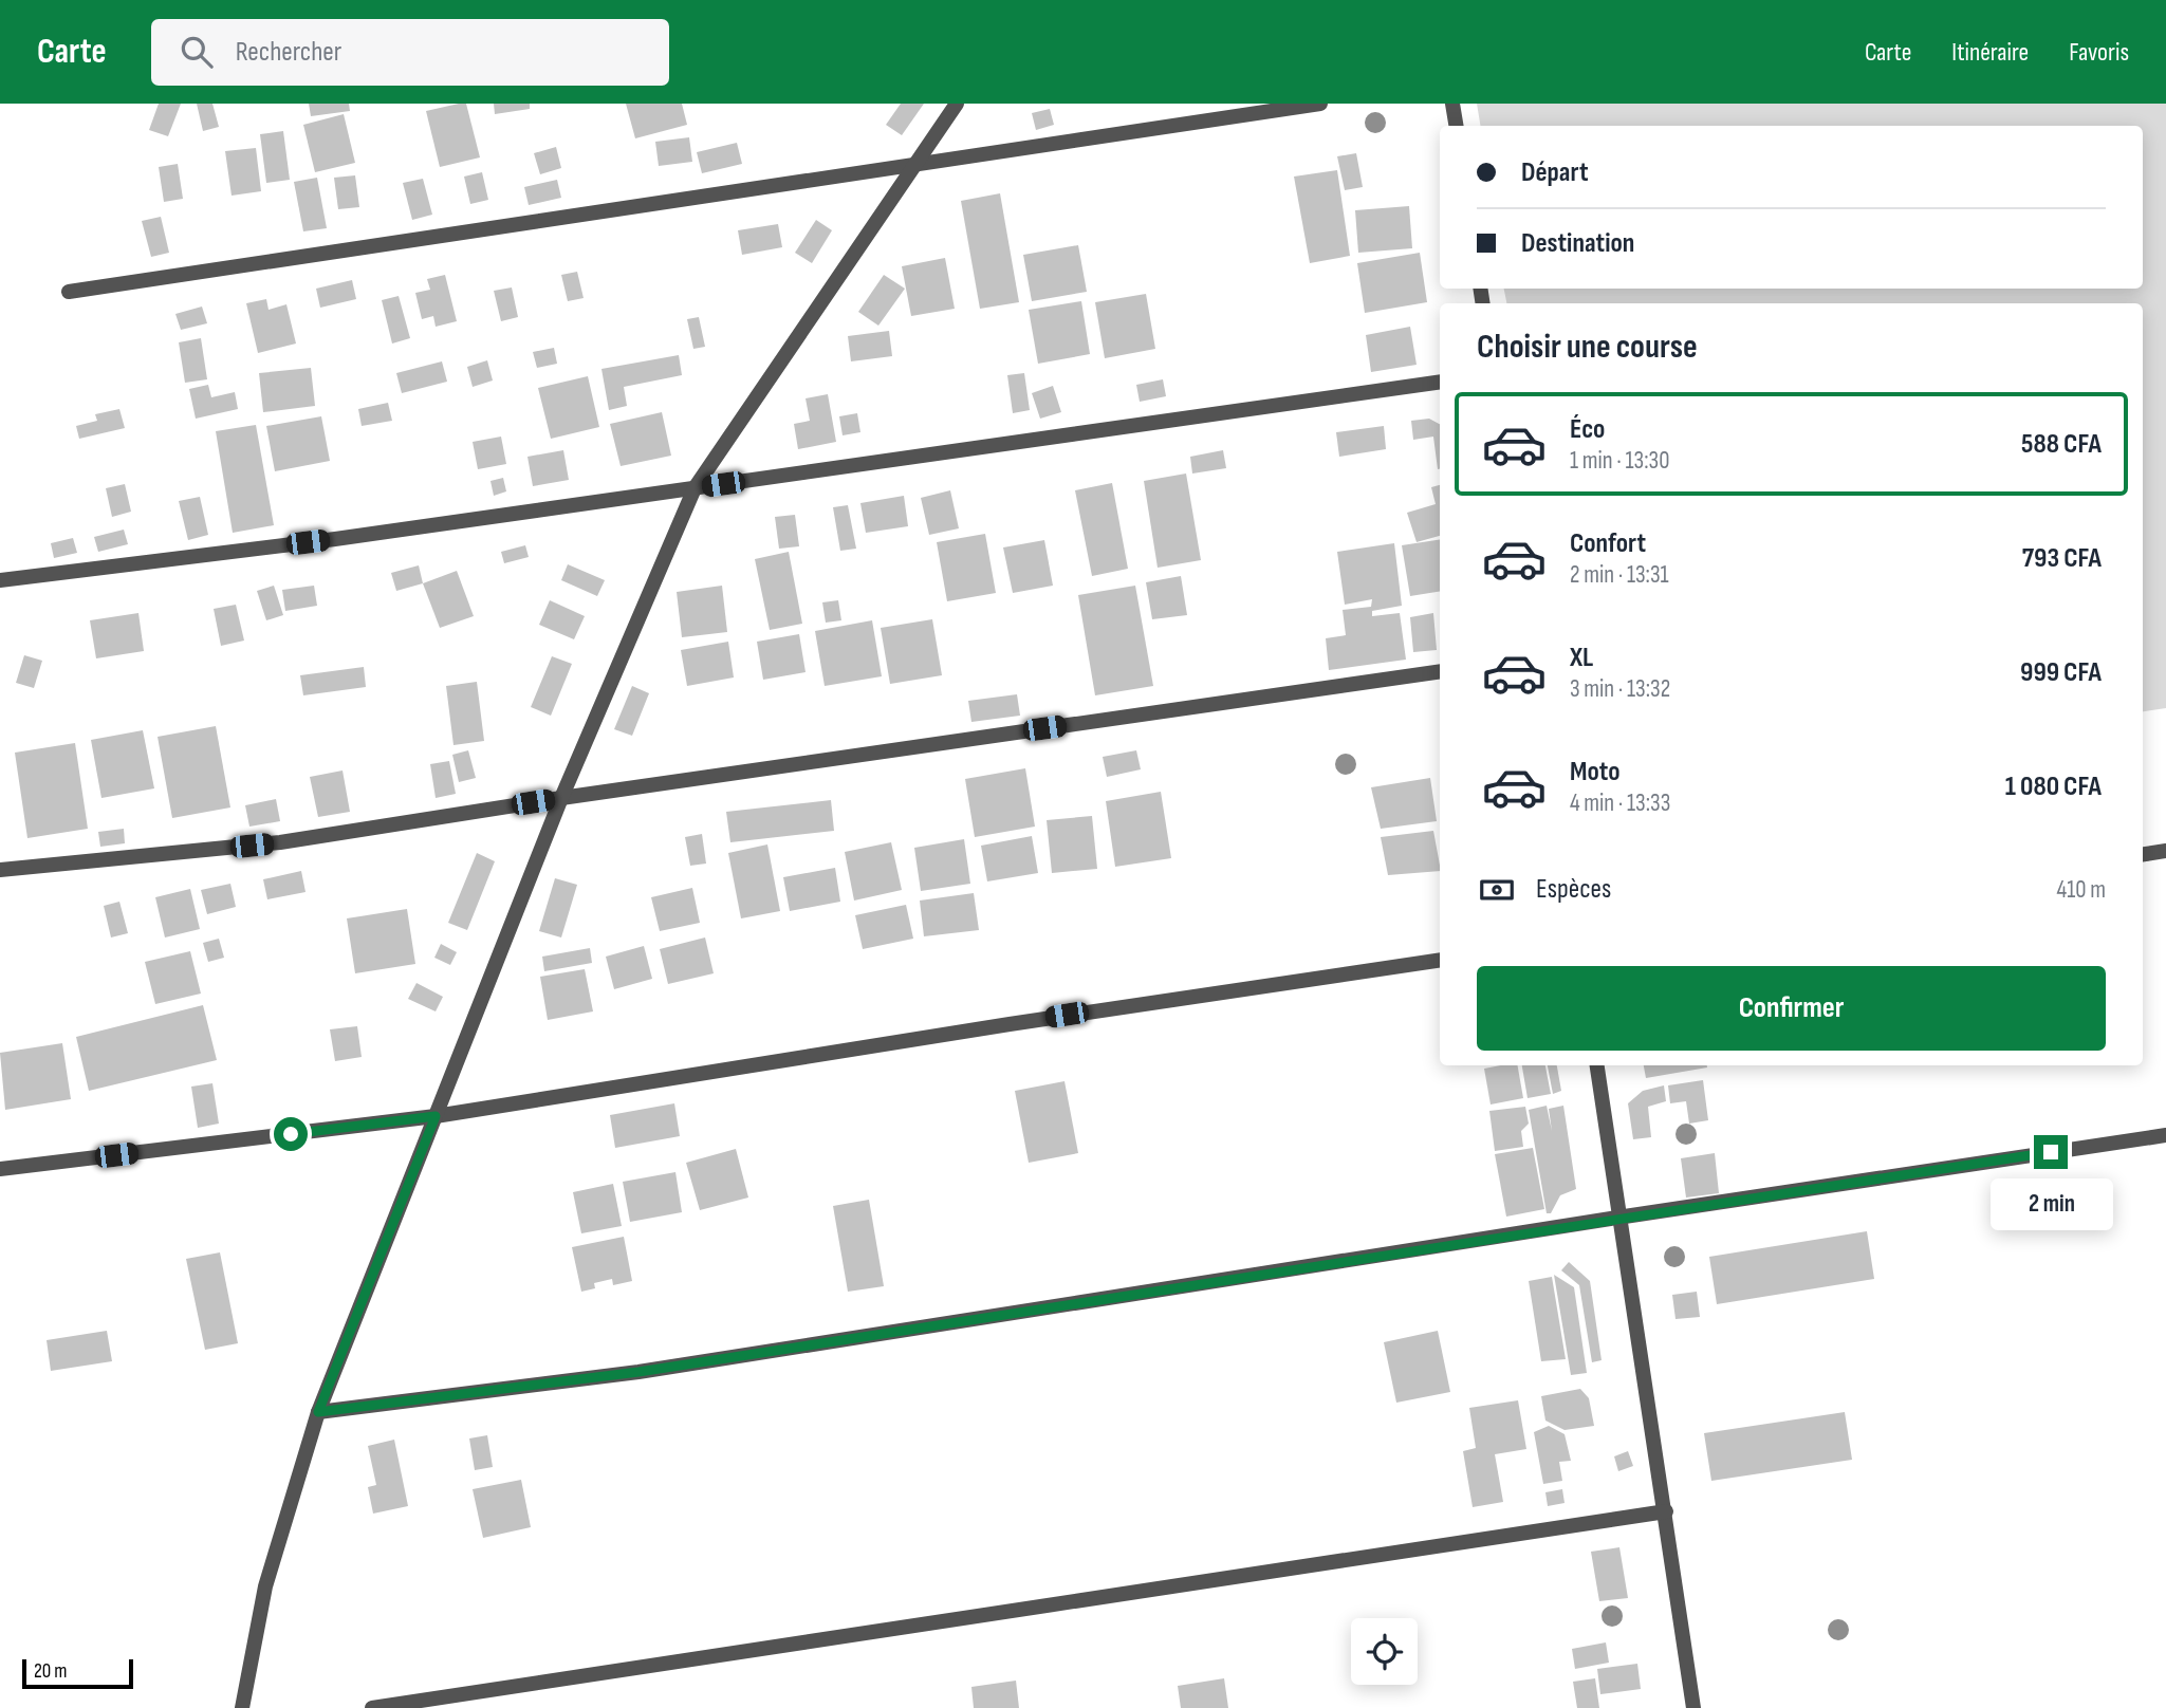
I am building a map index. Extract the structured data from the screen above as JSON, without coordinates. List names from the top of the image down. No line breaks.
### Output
{"scale_bar":"20 m","page":{"header":"Carte","search":"Rechercher","nav":["Carte","Itinéraire","Favoris"],"banner":["Départ","Destination"],"heading":"Choisir une course","list":[{"name":"Éco","note":"1 min · 13:30","value":"588 CFA"},{"name":"Confort","note":"2 min · 13:31","value":"793 CFA"},{"name":"XL","note":"3 min · 13:32","value":"999 CFA"},{"name":"Moto","note":"4 min · 13:33","value":"1 080 CFA"}],"pay":["Espèces","410 m"],"buttons":"Confirmer","bubble":"2 min","scale":"20 m"}}
